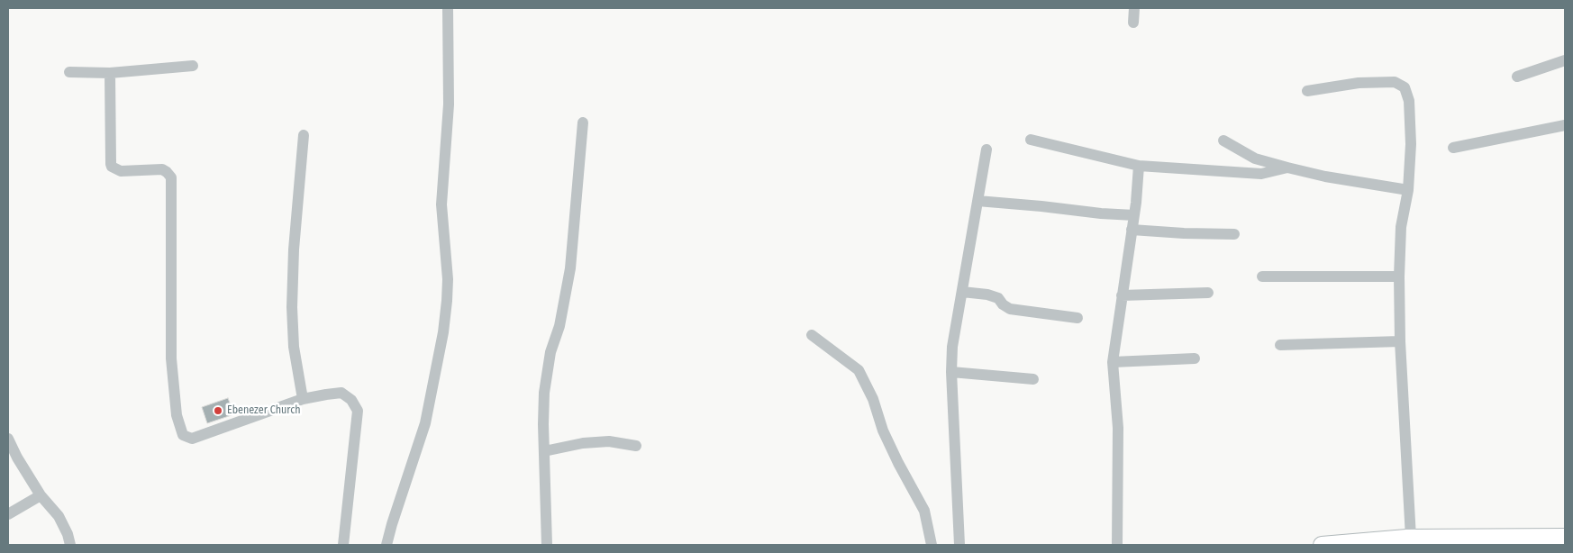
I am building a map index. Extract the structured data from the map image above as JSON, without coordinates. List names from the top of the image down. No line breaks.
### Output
{"places":["Ebenezer Church"]}
